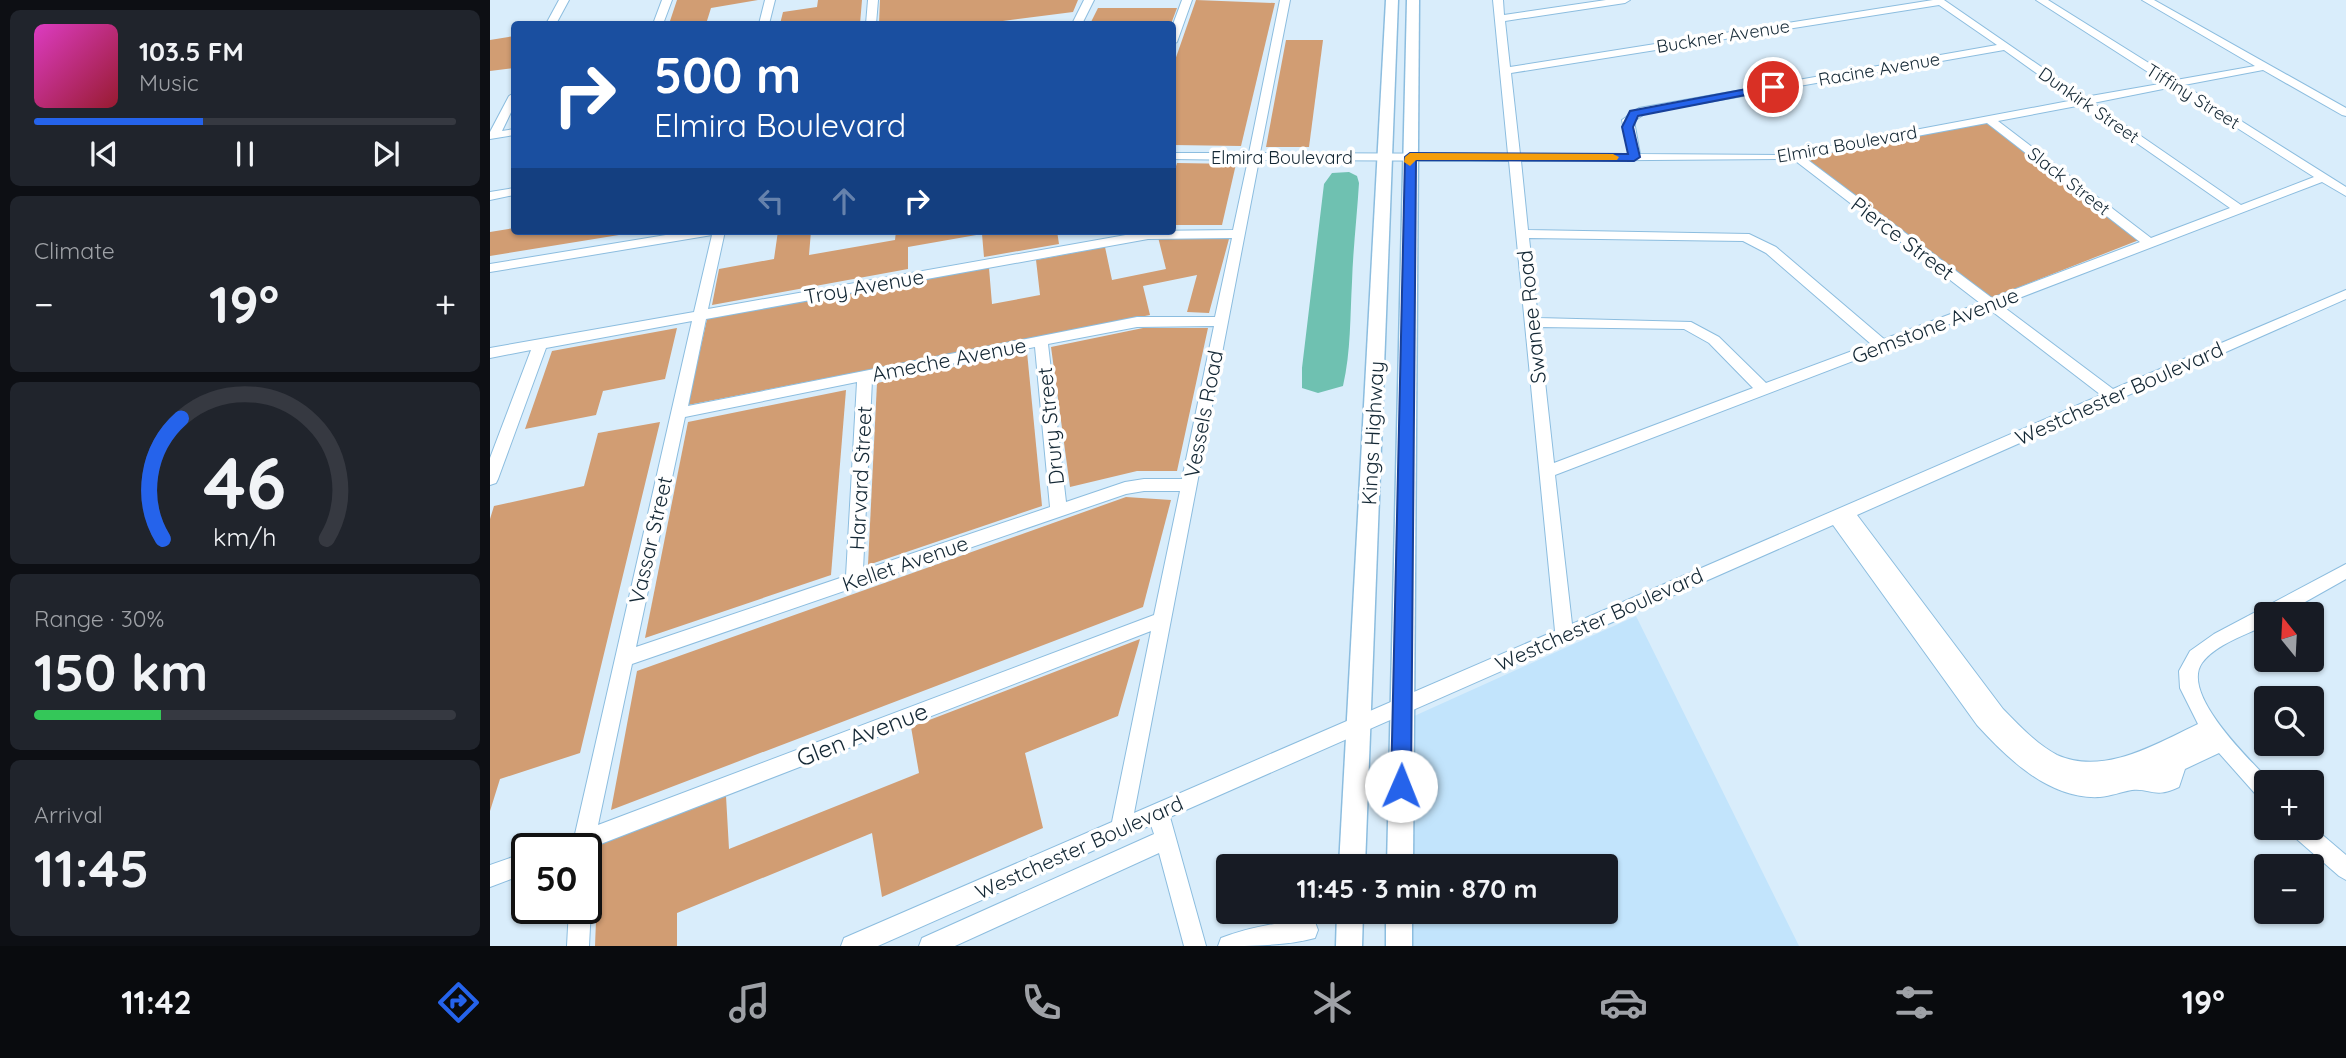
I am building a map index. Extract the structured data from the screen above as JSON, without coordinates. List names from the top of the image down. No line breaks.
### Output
{"streets":{"main road":["Kings Highway"],"street":["Buckner Avenue","Racine Avenue","Tiffiny Street","Dunkirk Street","Elmira Boulevard","Slack Street","Pierce Street","Troy Avenue","Swanee Road","Gemstone Avenue","Ameche Avenue","Westchester Boulevard","Vessels Road","Drury Street","Harvard Street","Vassar Street","Kellet Avenue","Glen Avenue"]},"crossings":[["Buckner Avenue","Dunkirk Street"],["Buckner Avenue","Swanee Road"],["Racine Avenue","Dunkirk Street"],["Racine Avenue","Elmira Boulevard"],["Tiffiny Street","Elmira Boulevard"],["Tiffiny Street","Gemstone Avenue"],["Dunkirk Street","Elmira Boulevard"],["Dunkirk Street","Gemstone Avenue"],["Elmira Boulevard","Slack Street"],["Elmira Boulevard","Pierce Street"],["Elmira Boulevard","Swanee Road"],["Elmira Boulevard","Vessels Road"],["Elmira Boulevard","Kings Highway"],["Slack Street","Gemstone Avenue"],["Pierce Street","Gemstone Avenue"],["Pierce Street","Westchester Boulevard"],["Troy Avenue","Vessels Road"],["Troy Avenue","Vassar Street"],["Swanee Road","Gemstone Avenue"],["Swanee Road","Westchester Boulevard"],["Ameche Avenue","Vessels Road"],["Ameche Avenue","Drury Street"],["Ameche Avenue","Harvard Street"],["Ameche Avenue","Vassar Street"],["Westchester Boulevard","Vessels Road"],["Westchester Boulevard","Kings Highway"],["Vessels Road","Kellet Avenue"],["Vessels Road","Glen Avenue"],["Drury Street","Kellet Avenue"],["Harvard Street","Kellet Avenue"],["Vassar Street","Kellet Avenue"]],"north":"top","page":{"turn":["500 m","Elmira Boulevard"],"song":["103.5 FM","Music"],"tile":["Climate",["Range · 30%","150 km"],["Arrival","11:45"]],"heat":["−","19°","+"],"map_buttons":["+","−"],"limit":"50","trip":"11:45 · 3 min · 870 m","tabs":["11:42","19°"],"gauge":["46","km/h"]}}
